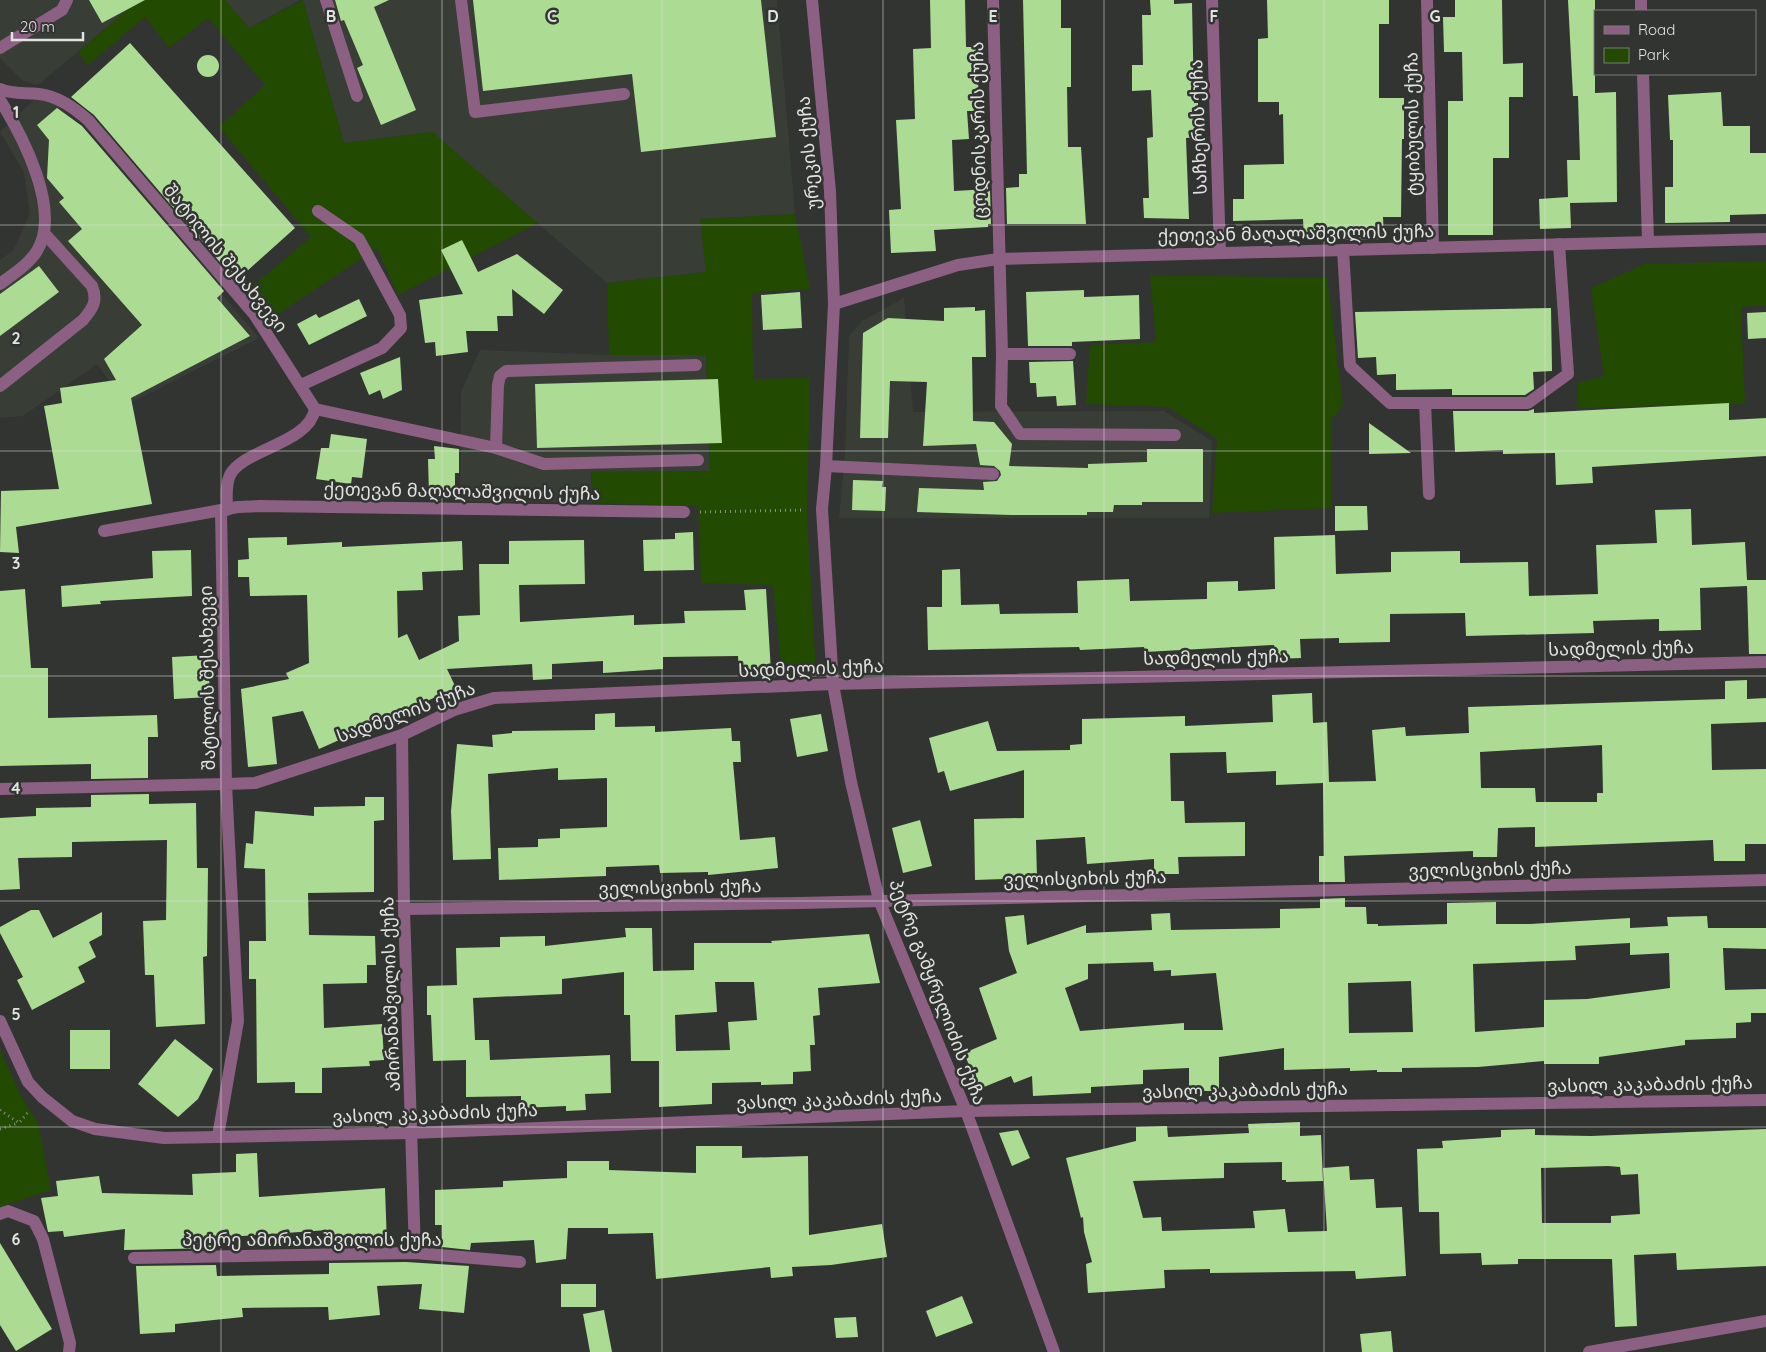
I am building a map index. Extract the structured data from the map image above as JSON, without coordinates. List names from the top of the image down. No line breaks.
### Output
{"streets":{"street":["ტყიბულის ქუჩა","საჩხერის ქუჩა","ცოდნისკარის ქუჩა","ურეკის ქუჩა","ქეთევან მაღალაშვილის ქუჩა","შატილის შესახვევი","სადმელის ქუჩა","ველისციხის ქუჩა","პეტრე გამყრელიძის ქუჩა","ამირანაშვილის ქუჩა","ვასილ კაკაბაძის ქუჩა","პეტრე ამირანაშვილის ქუჩა"]},"crossings":[["ტყიბულის ქუჩა","ქეთევან მაღალაშვილის ქუჩა"],["საჩხერის ქუჩა","ქეთევან მაღალაშვილის ქუჩა"],["ცოდნისკარის ქუჩა","ქეთევან მაღალაშვილის ქუჩა"],["ურეკის ქუჩა","ქეთევან მაღალაშვილის ქუჩა"],["ურეკის ქუჩა","პეტრე გამყრელიძის ქუჩა"],["ქეთევან მაღალაშვილის ქუჩა","შატილის შესახვევი"],["ქეთევან მაღალაშვილის ქუჩა","პეტრე გამყრელიძის ქუჩა"],["შატილის შესახვევი","სადმელის ქუჩა"],["სადმელის ქუჩა","პეტრე გამყრელიძის ქუჩა"],["სადმელის ქუჩა","ამირანაშვილის ქუჩა"],["ველისციხის ქუჩა","პეტრე გამყრელიძის ქუჩა"],["ველისციხის ქუჩა","ამირანაშვილის ქუჩა"],["პეტრე გამყრელიძის ქუჩა","ვასილ კაკაბაძის ქუჩა"],["ამირანაშვილის ქუჩა","ვასილ კაკაბაძის ქუჩა"],["ამირანაშვილის ქუჩა","პეტრე ამირანაშვილის ქუჩა"]],"legend":["Road","Park"],"scale_bar":"20 m","grid":{"columns":["B","C","D","E","F","G"],"rows":["1","2","3","4","5","6"]}}
